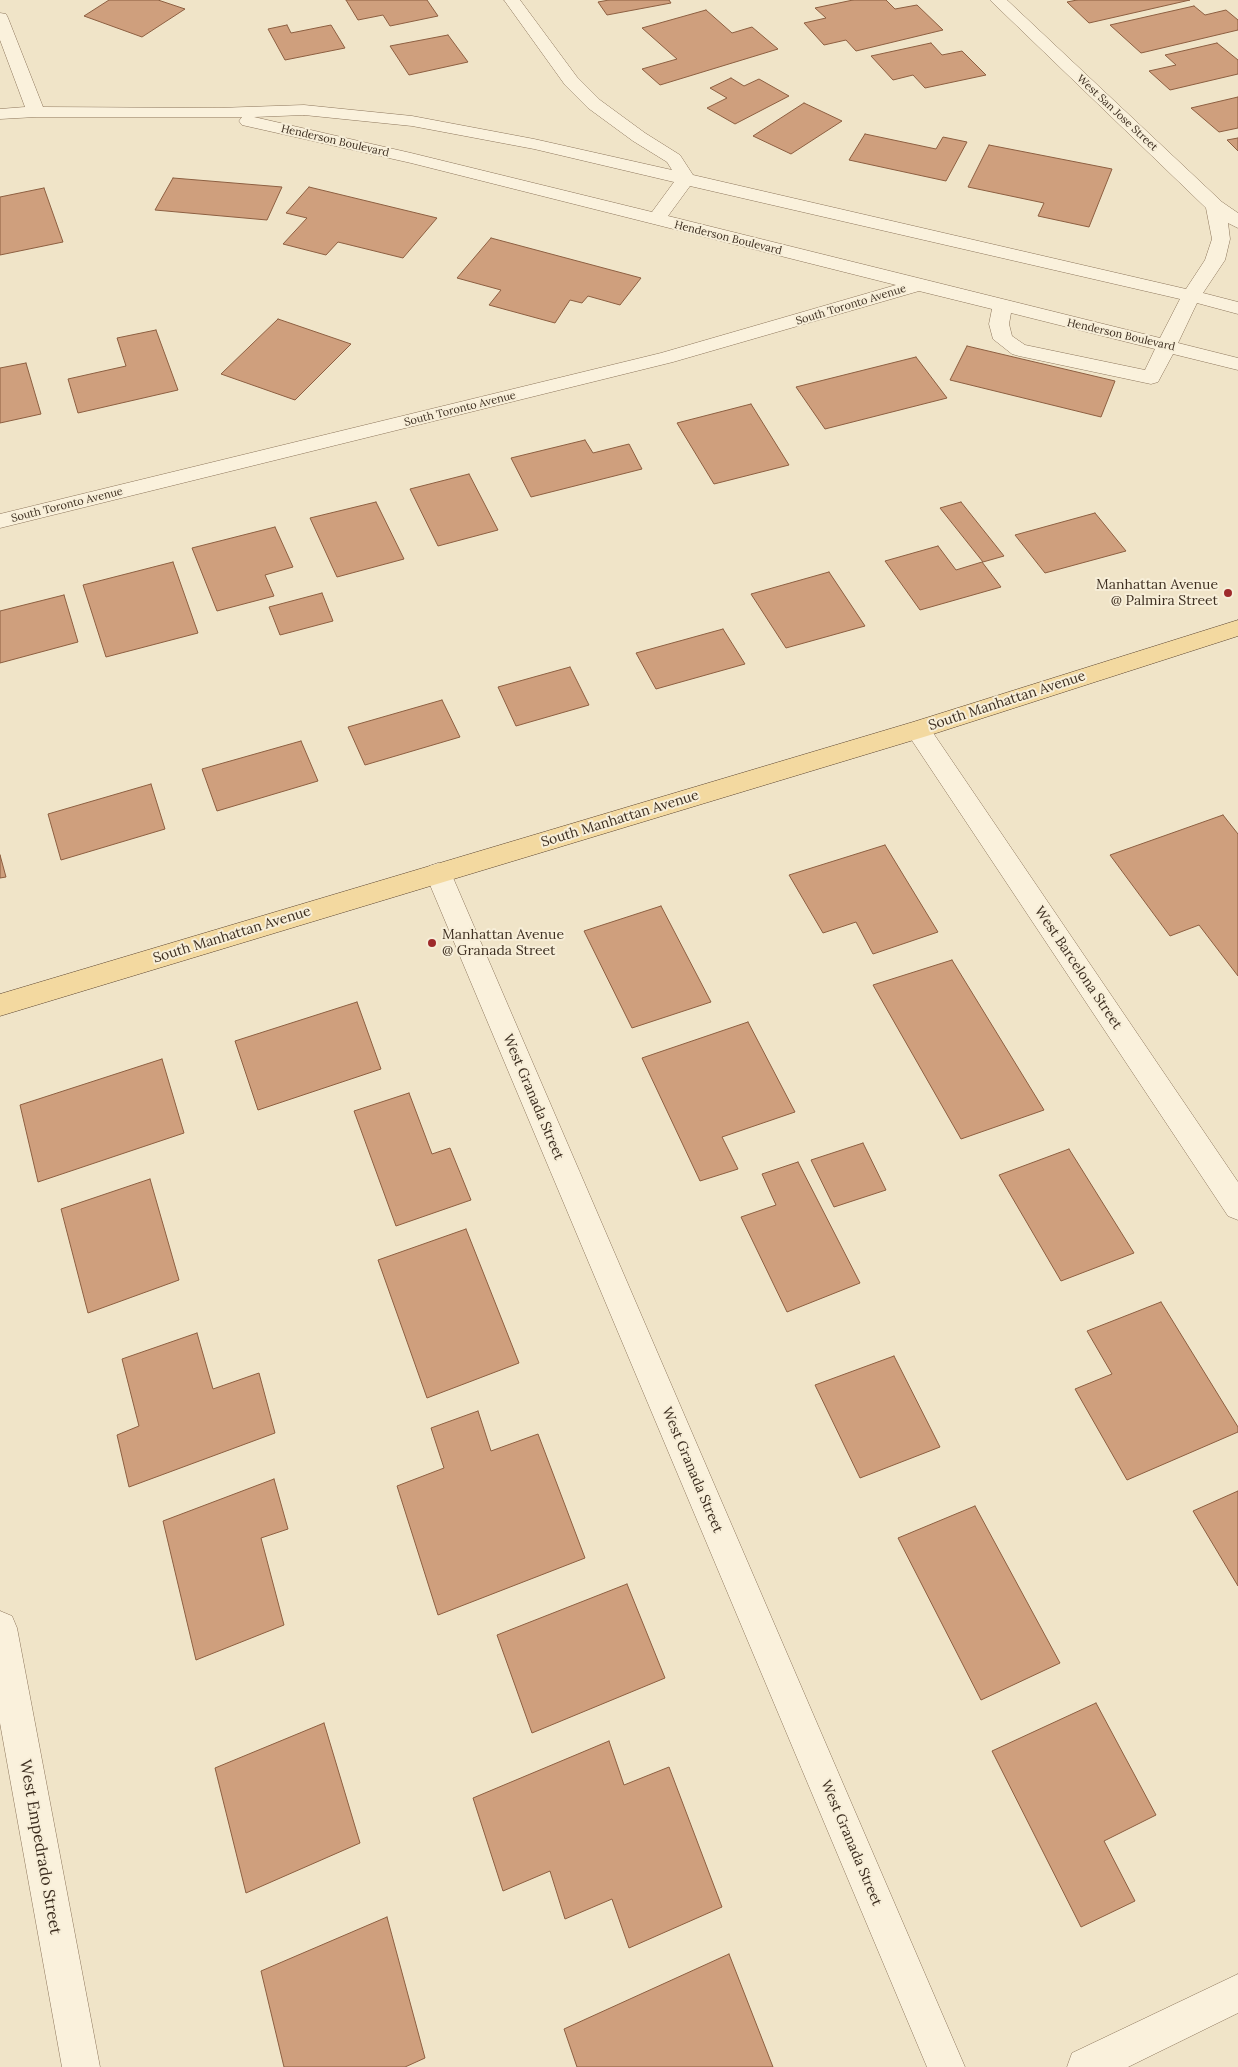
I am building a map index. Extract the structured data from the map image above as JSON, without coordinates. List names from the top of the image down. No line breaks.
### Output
{"streets":{"main road":["South Manhattan Avenue"],"street":["West San Jose Street","Henderson Boulevard","South Toronto Avenue","West Barcelona Street","West Granada Street","West Empedrado Street"]},"crossings":[["Henderson Boulevard","South Toronto Avenue"],["South Manhattan Avenue","West Barcelona Street"],["South Manhattan Avenue","West Granada Street"]],"places":["Manhattan Avenue @ Palmira Street","Manhattan Avenue @ Granada Street"]}
